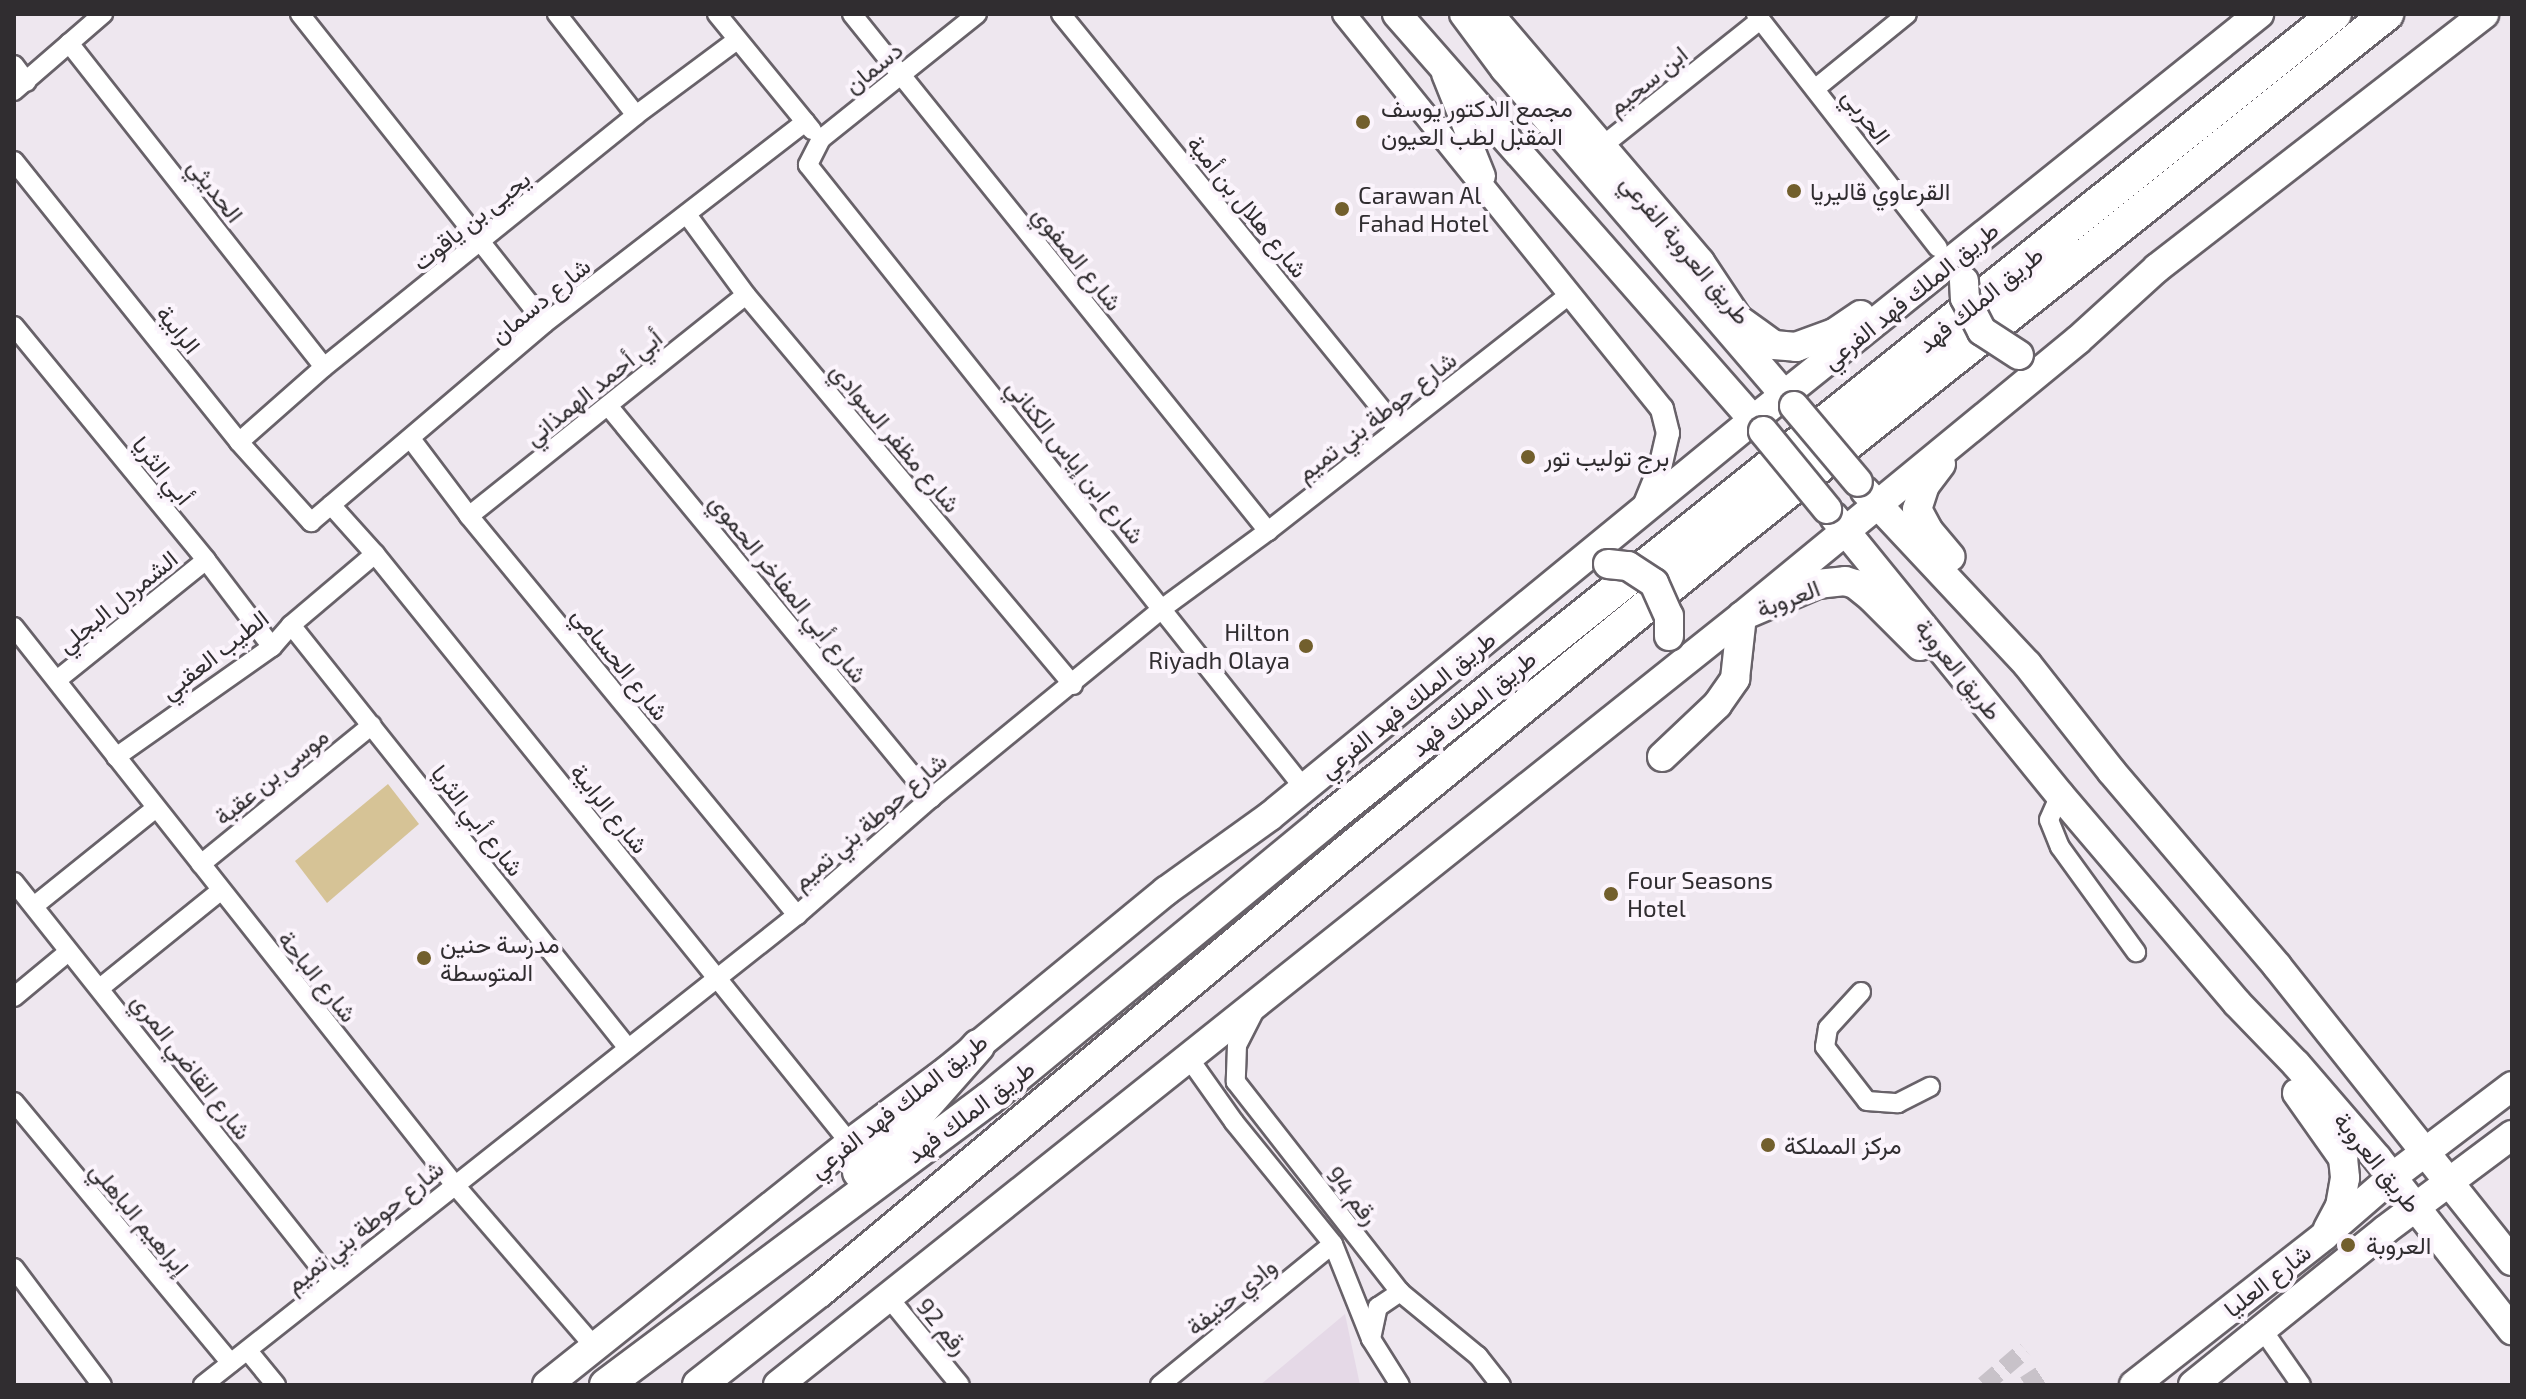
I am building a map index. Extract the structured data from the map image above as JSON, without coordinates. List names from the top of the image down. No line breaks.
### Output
{"streets":{"highway":["طريق الملك فهد"],"main road":["طريق العروبة الفرعي","طريق الملك فهد الفرعي","العروبة","طريق العروبة","شارع العليا"],"street":["دسمان","ابن سحيم","الحربي","الحديثي","شارع هلال بن أمية","يحيى بن ياقوت","شارع الصفوي","شارع دسمان","الرابية","أبي أحمد الهمذاني","شارع حوطة بني تميم","شارع مظفر السوادي","شارع ابن إياس الكناني","أبي الثريا","شارع أبي المفاخر الحموي","الشمردل البجلي","الطيب العقبي","شارع الحسامي","موسى بن عقبة","شارع الرابية","شارع أبي الثريا","شارع الباحة","شارع القاضي المري","رقم 94","إبراهيم الباهلي","وادي حنيفة","رقم 92"]},"crossings":[["دسمان","شارع الصفوي"],["دسمان","شارع ابن إياس الكناني"],["ابن سحيم","الحربي"],["ابن سحيم","طريق العروبة الفرعي"],["الحربي","طريق العروبة الفرعي"],["الحديثي","يحيى بن ياقوت"],["شارع هلال بن أمية","شارع حوطة بني تميم"],["يحيى بن ياقوت","الرابية"],["طريق العروبة الفرعي","طريق الملك فهد الفرعي"],["شارع الصفوي","شارع حوطة بني تميم"],["طريق الملك فهد الفرعي","شارع ابن إياس الكناني"],["طريق الملك فهد الفرعي","طريق العروبة"],["طريق الملك فهد الفرعي","شارع الرابية"],["طريق الملك فهد الفرعي","شارع الباحة"],["شارع دسمان","الرابية"],["شارع دسمان","شارع مظفر السوادي"],["شارع دسمان","شارع الحسامي"],["شارع دسمان","شارع الرابية"],["أبي أحمد الهمذاني","شارع مظفر السوادي"],["أبي أحمد الهمذاني","شارع أبي المفاخر الحموي"],["أبي أحمد الهمذاني","شارع الحسامي"],["شارع حوطة بني تميم","شارع مظفر السوادي"],["شارع حوطة بني تميم","شارع ابن إياس الكناني"],["شارع حوطة بني تميم","شارع أبي المفاخر الحموي"],["شارع حوطة بني تميم","شارع الحسامي"],["شارع حوطة بني تميم","شارع الرابية"],["شارع حوطة بني تميم","شارع أبي الثريا"],["شارع حوطة بني تميم","شارع الباحة"],["شارع حوطة بني تميم","شارع القاضي المري"],["شارع حوطة بني تميم","إبراهيم الباهلي"],["أبي الثريا","الشمردل البجلي"],["أبي الثريا","الطيب العقبي"],["العروبة","طريق العروبة"],["الشمردل البجلي","شارع الباحة"],["الطيب العقبي","شارع الرابية"],["الطيب العقبي","شارع أبي الثريا"],["الطيب العقبي","شارع الباحة"],["طريق العروبة","شارع العليا"],["موسى بن عقبة","شارع أبي الثريا"],["موسى بن عقبة","شارع الباحة"],["رقم 94","وادي حنيفة"]],"places":["مجمع الدكتور يوسف المقبل لطب العيون","القرعاوي قاليريا","Carawan Al Fahad Hotel","برج توليب تور","Hilton Riyadh Olaya","Four Seasons Hotel","مدرسة حنين المتوسطة","مركز المملكة","العروبة"]}
